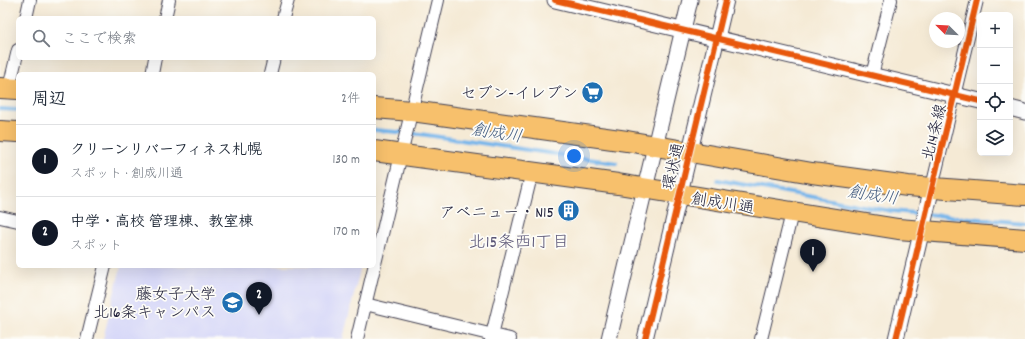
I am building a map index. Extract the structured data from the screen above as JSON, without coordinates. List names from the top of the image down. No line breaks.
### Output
{"streets":{"highway":["創成川通"],"street":["北14条線","環状通"]},"crossings":[["環状通","創成川通"]],"districts":["北15条西1丁目"],"water":["創成川"],"places":{"supermarket":["セブン-イレブン"],"building":["アベニュー・N15"],"school or university":["藤女子大学 北16条キャンパス"]},"north":"top left","page":{"map_buttons":["+","−"],"search":"ここで検索","heading":["周辺","2件"],"list":[{"mark":"1","name":"クリーンリバーフィネス札幌","note":"スポット · 創成川通","value":"130 m"},{"mark":"2","name":"中学・高校 管理棟、教室棟","note":"スポット","value":"170 m"}],"pins":["1","2"]}}
